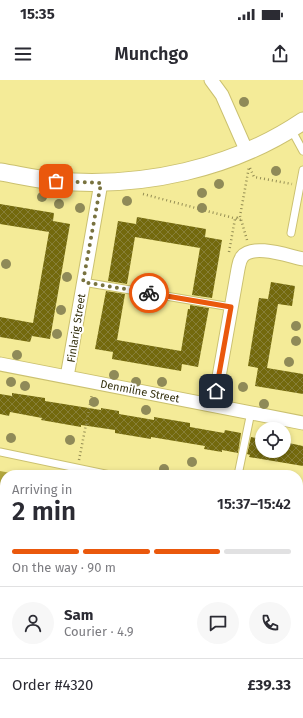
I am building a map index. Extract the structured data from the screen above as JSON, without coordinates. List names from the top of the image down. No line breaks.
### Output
{"streets":{"street":["Finlarig Street","Denmilne Street"]},"crossings":[["Finlarig Street","Denmilne Street"]],"page":{"status":"15:35","header":"Munchgo","heading":["2 min","Arriving in","15:37–15:42"],"panel":["Sam","Courier · 4.9","Order #4320","£39.33"],"bar":"On the way · 90 m"}}
